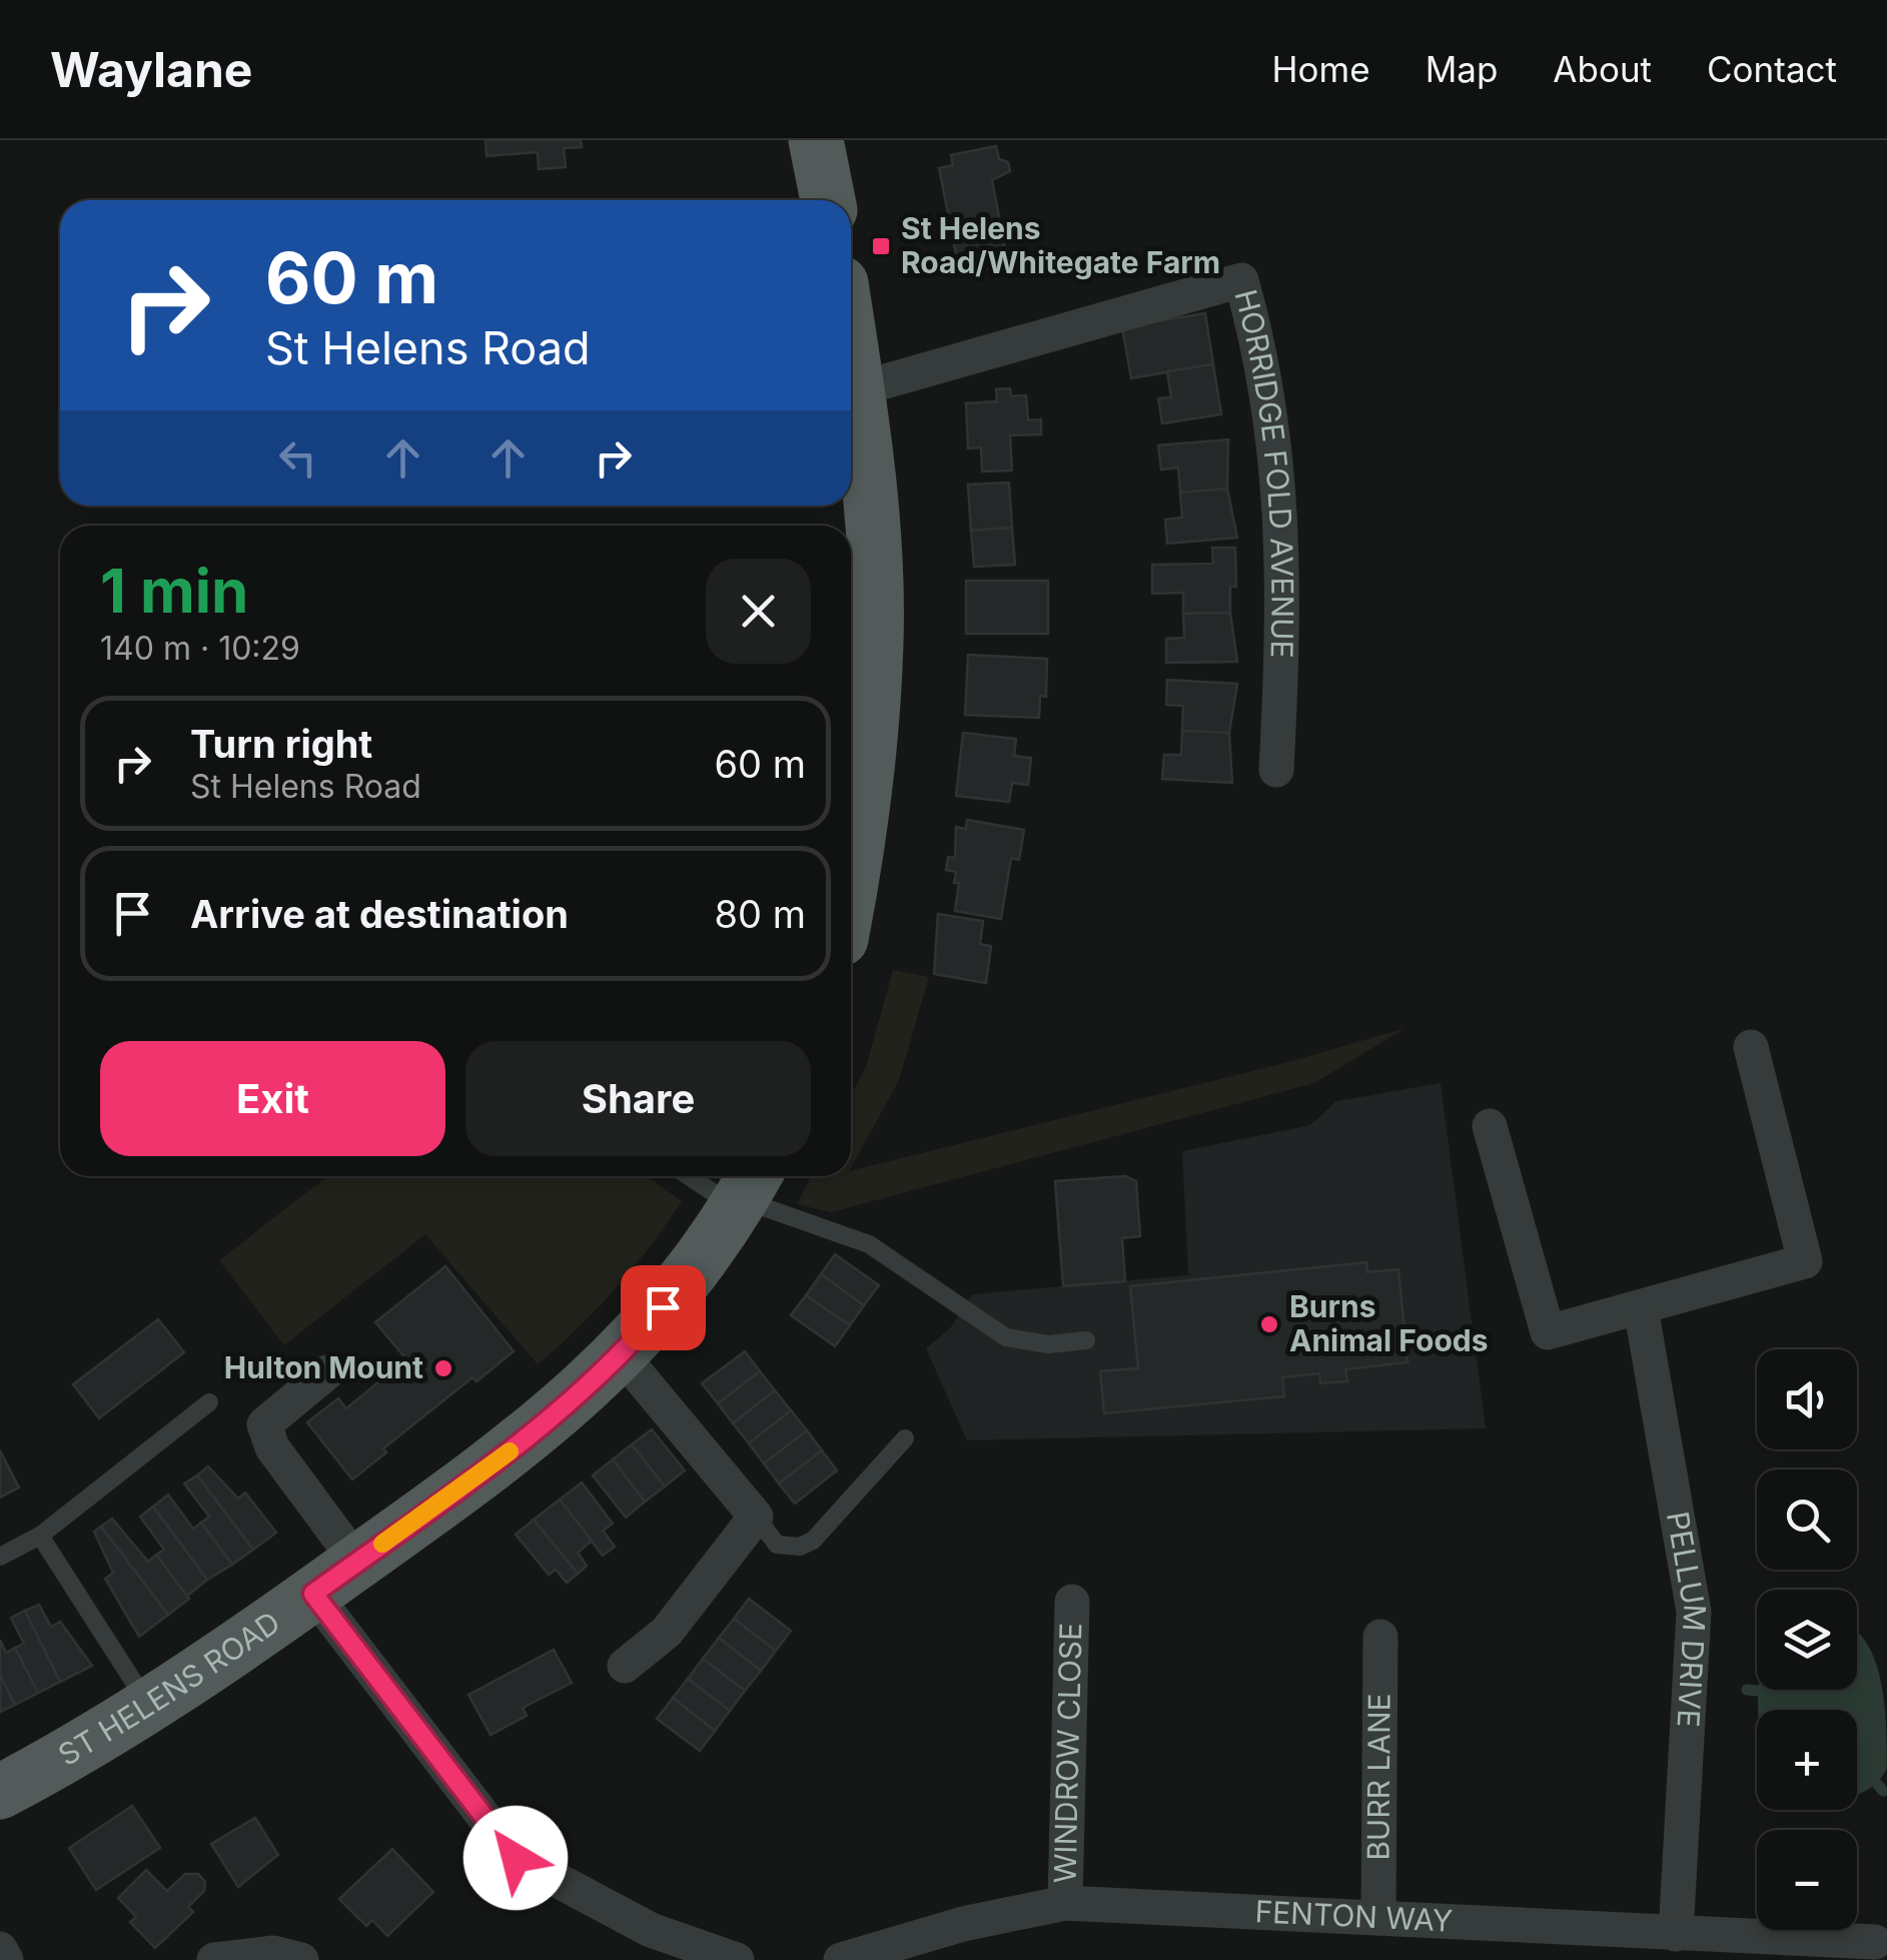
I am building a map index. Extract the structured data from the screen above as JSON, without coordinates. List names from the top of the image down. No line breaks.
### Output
{"streets":{"main road":["ST HELENS ROAD"],"street":["HORRIDGE FOLD AVENUE","PELLUM DRIVE","WINDROW CLOSE","BURR LANE","FENTON WAY"]},"crossings":[["PELLUM DRIVE","FENTON WAY"],["WINDROW CLOSE","FENTON WAY"],["BURR LANE","FENTON WAY"]],"places":{"transit":["St Helens Road/Whitegate Farm"],"other":["Burns Animal Foods","Hulton Mount"]},"page":{"header":"Waylane","nav":["Home","Map","About","Contact"],"turn":["60 m","St Helens Road"],"heading":["1 min","140 m · 10:29"],"list":[{"name":"Turn right","note":"St Helens Road","value":"60 m"},{"name":"Arrive at destination","value":"80 m"}],"buttons":["Exit","Share"],"map_buttons":["+","−"]}}
